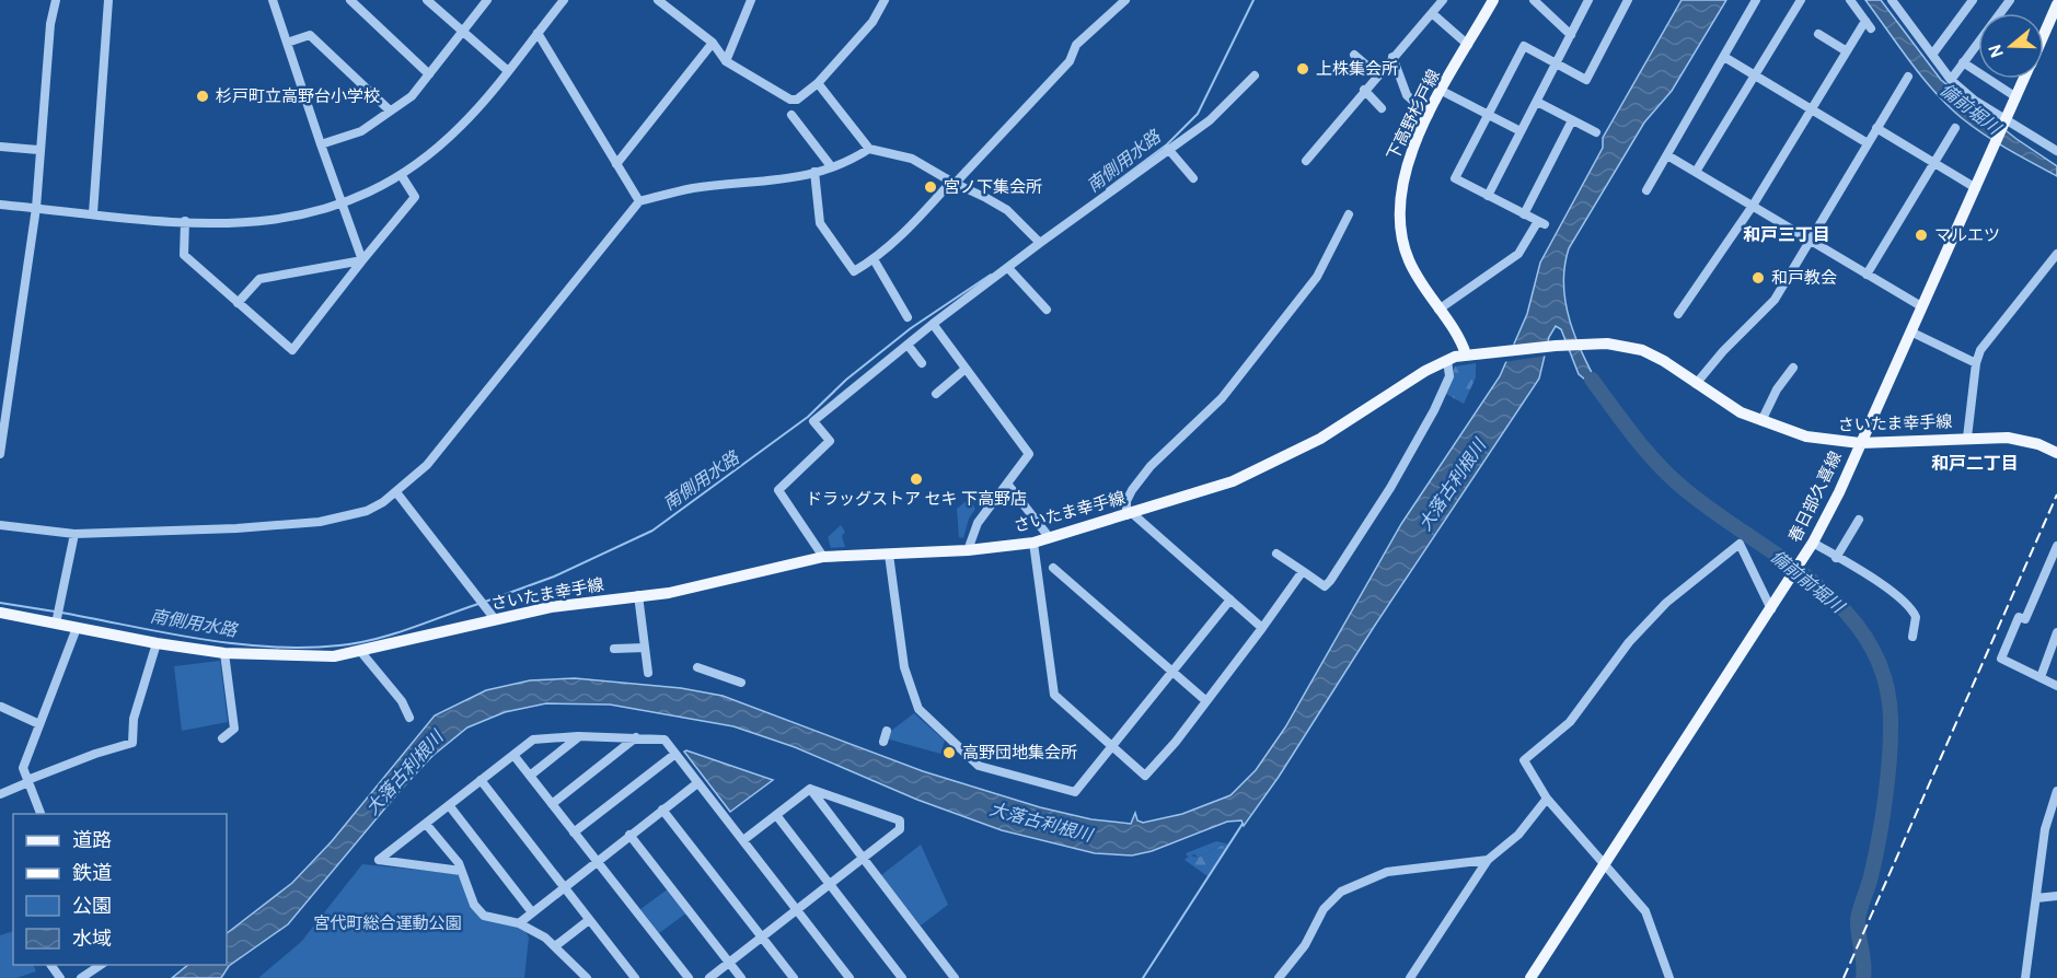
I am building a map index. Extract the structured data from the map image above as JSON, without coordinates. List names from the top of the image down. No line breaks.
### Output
{"streets":{"main road":["下高野杉戸線","さいたま幸手線","春日部久喜線"]},"crossings":[["下高野杉戸線","さいたま幸手線"],["さいたま幸手線","春日部久喜線"]],"districts":["和戸三丁目","和戸二丁目"],"water":["備前堀川","南側用水路","大落古利根川","備前前堀川"],"parks":["宮代町総合運動公園"],"places":["上株集会所","杉戸町立高野台小学校","宮ノ下集会所","マルエツ","和戸教会","ドラッグストア セキ 下高野店","高野団地集会所"],"legend":["道路","鉄道","公園","水域"],"north":"left"}
